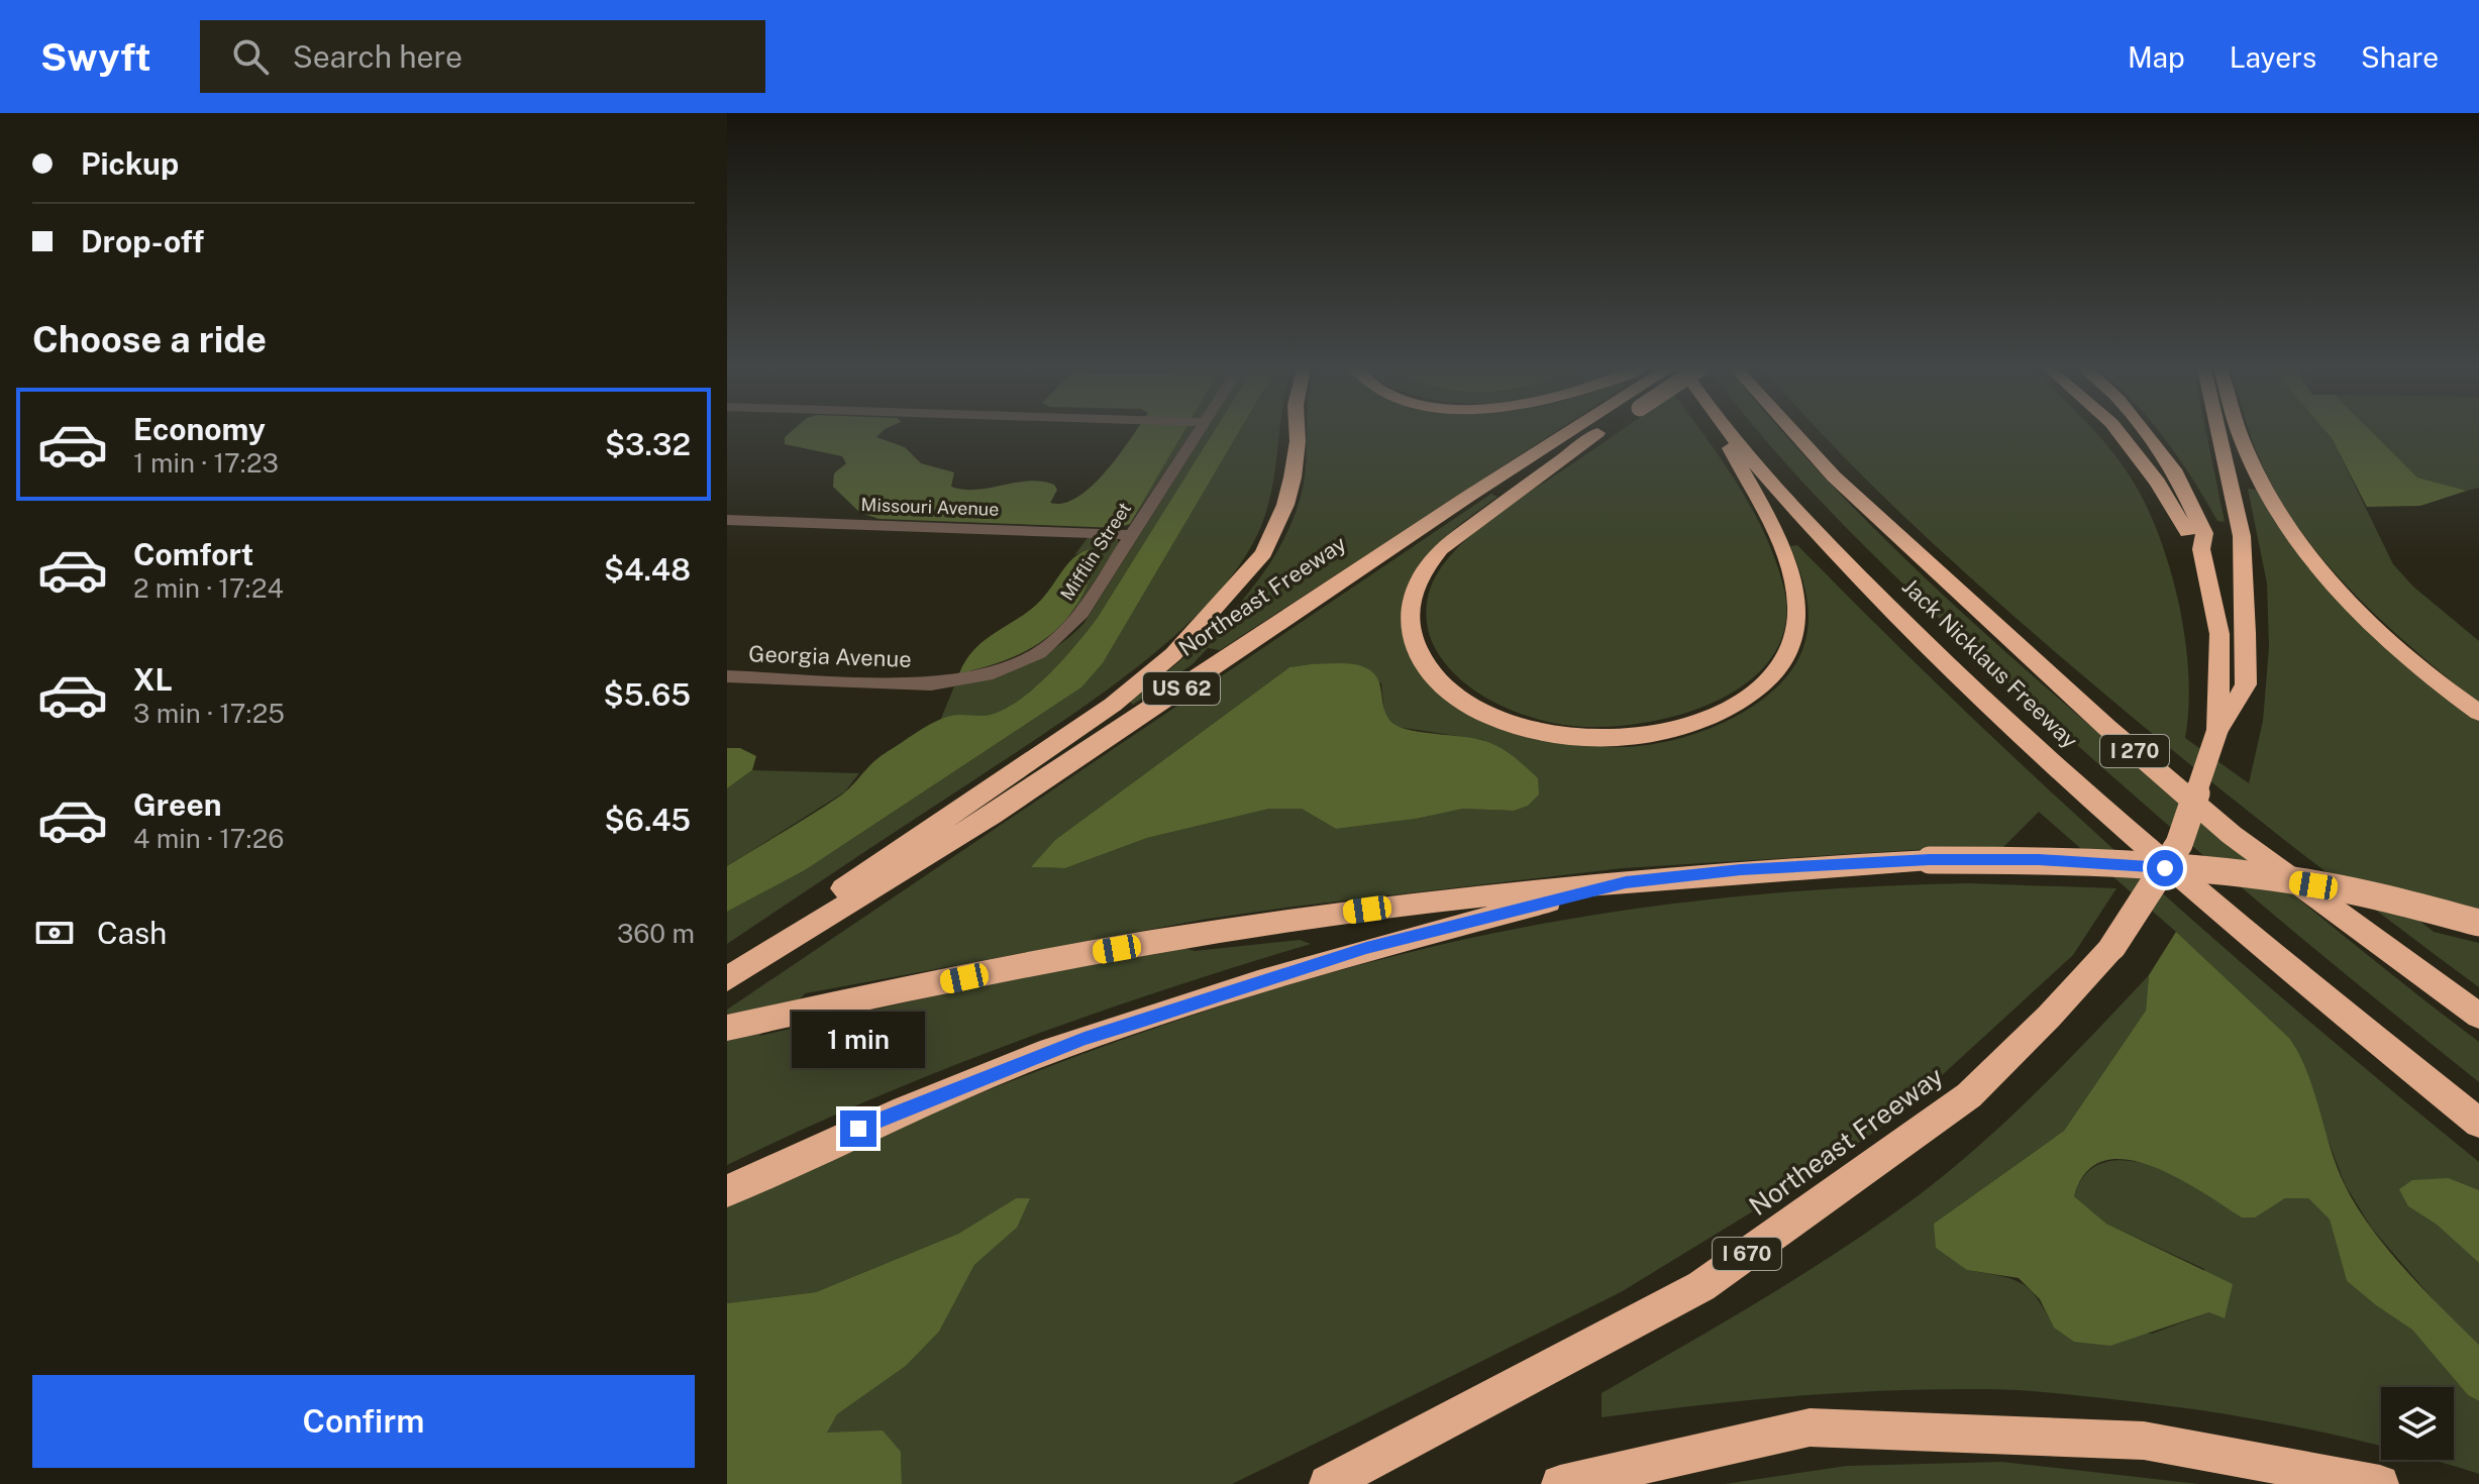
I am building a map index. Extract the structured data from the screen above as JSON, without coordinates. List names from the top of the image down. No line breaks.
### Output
{"streets":{"highway":["Northeast Freeway","Jack Nicklaus Freeway","US 62","I 270","I 670"],"street":["Missouri Avenue","Mifflin Street","Georgia Avenue"]},"crossings":[["Missouri Avenue","Mifflin Street"],["Mifflin Street","Georgia Avenue"]],"page":{"header":"Swyft","search":"Search here","nav":["Map","Layers","Share"],"banner":["Pickup","Drop-off"],"heading":"Choose a ride","list":[{"name":"Economy","note":"1 min · 17:23","value":"$3.32"},{"name":"Comfort","note":"2 min · 17:24","value":"$4.48"},{"name":"XL","note":"3 min · 17:25","value":"$5.65"},{"name":"Green","note":"4 min · 17:26","value":"$6.45"}],"pay":["Cash","360 m"],"bubble":"1 min","buttons":"Confirm"}}
